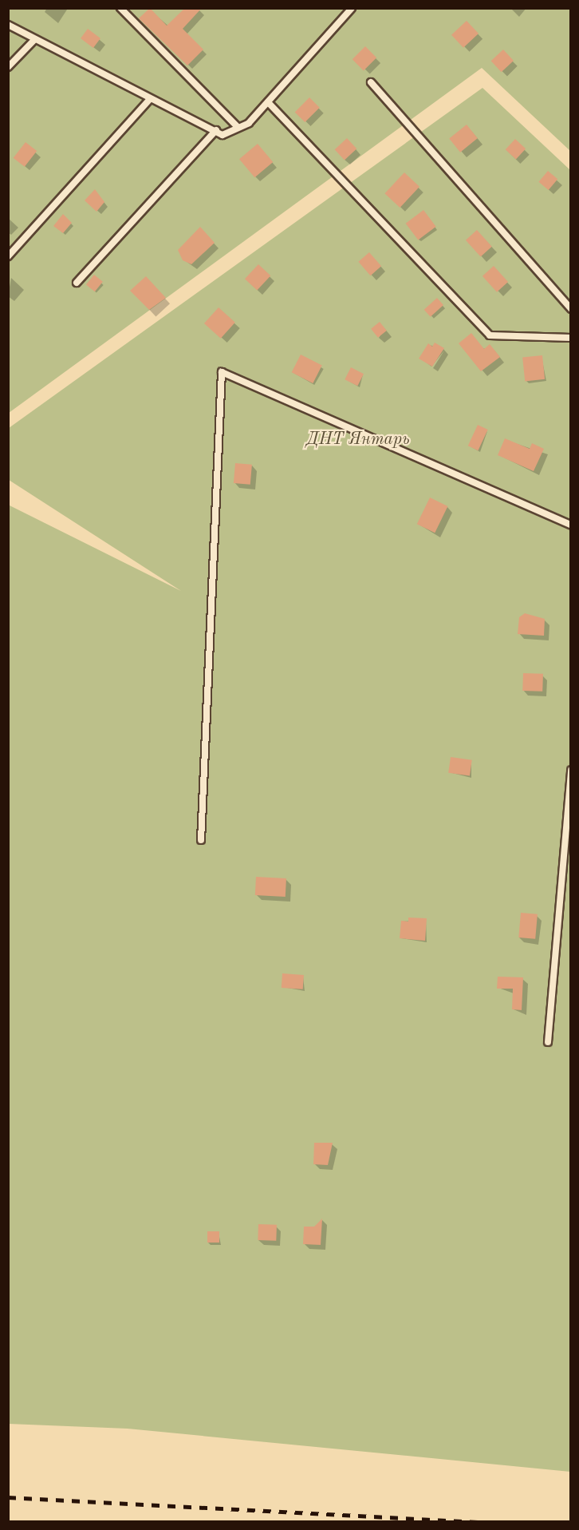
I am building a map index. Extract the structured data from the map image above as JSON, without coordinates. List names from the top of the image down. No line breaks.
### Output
{"parks":["ДНТ Янтарь"]}
